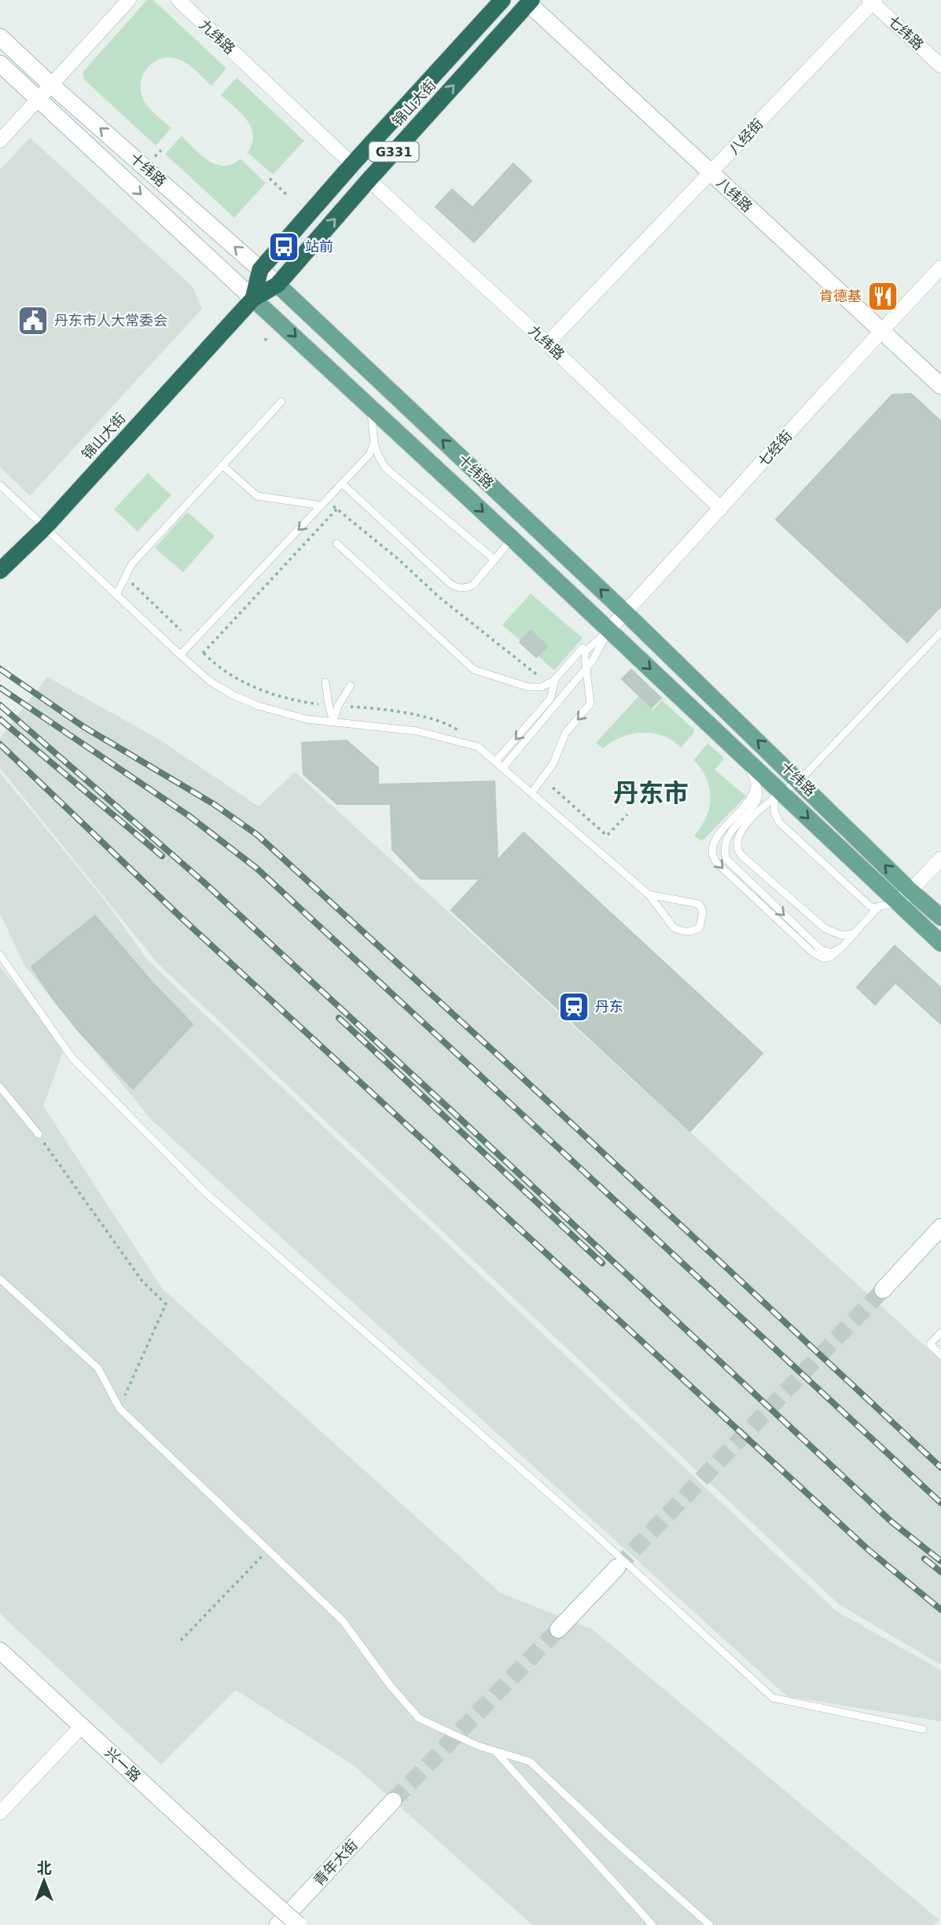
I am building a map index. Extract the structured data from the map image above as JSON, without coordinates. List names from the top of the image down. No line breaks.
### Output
{"streets":{"highway":["锦山大街","G331"],"main road":["十纬路"],"street":["七纬路","九纬路","八经街","八纬路","七经街","兴一路","青年大街"]},"crossings":[["七纬路","八经街"],["九纬路","锦山大街"],["九纬路","八经街"],["九纬路","七经街"],["锦山大街","十纬路"],["锦山大街","八纬路"],["八经街","八纬路"],["十纬路","七经街"],["八纬路","七经街"]],"districts":["丹东市"],"places":{"bus stop":["站前"],"restaurant":["肯德基"],"public building":["丹东市人大常委会"],"station":["丹东"]},"north":"top"}
